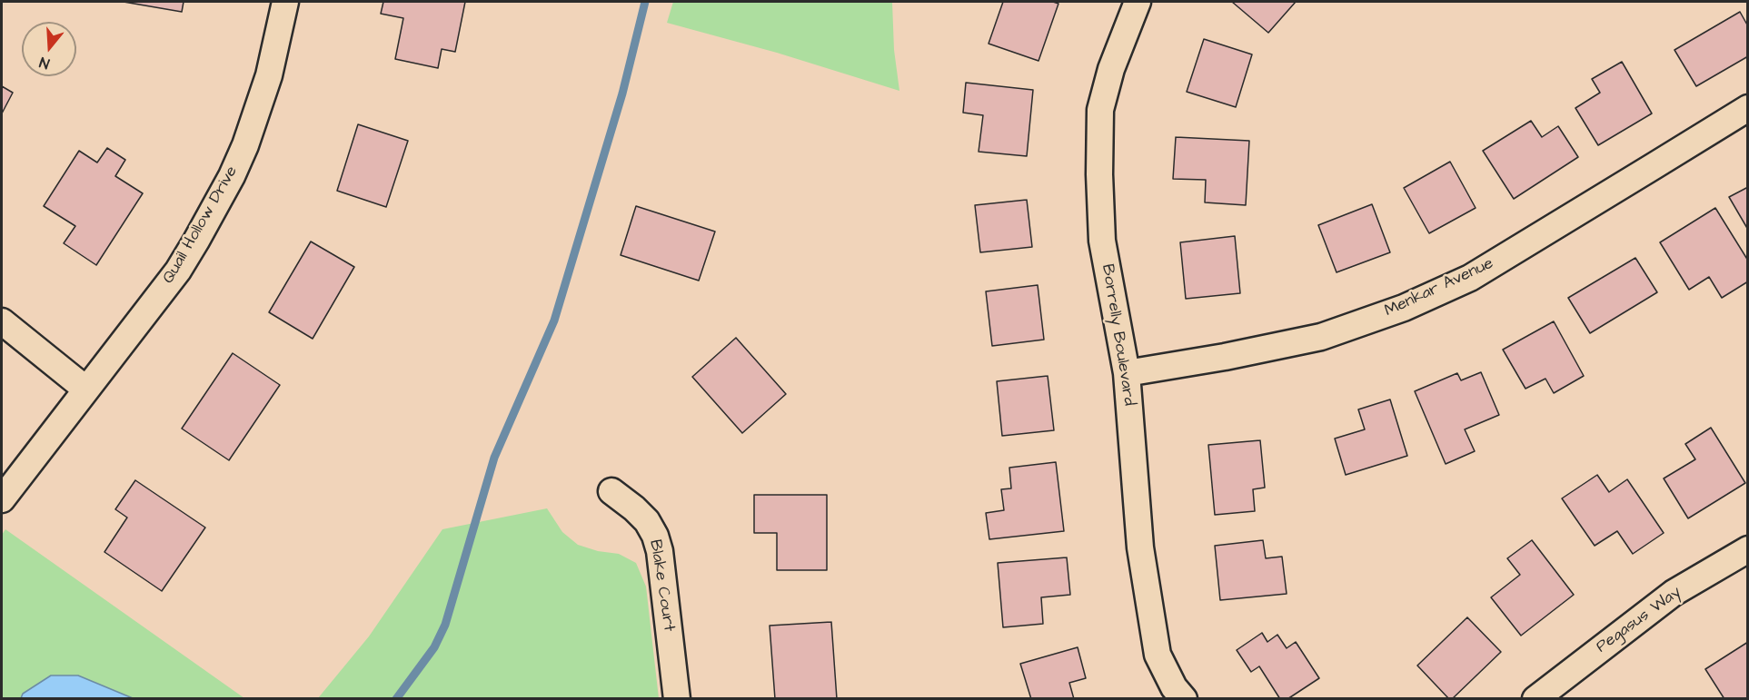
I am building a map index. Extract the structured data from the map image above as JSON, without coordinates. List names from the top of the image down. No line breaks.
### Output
{"streets":{"street":["Quail Hollow Drive","Menkar Avenue","Borrelly Boulevard","Blake Court","Pegasus Way"]},"crossings":[["Menkar Avenue","Borrelly Boulevard"]],"north":"bottom"}
